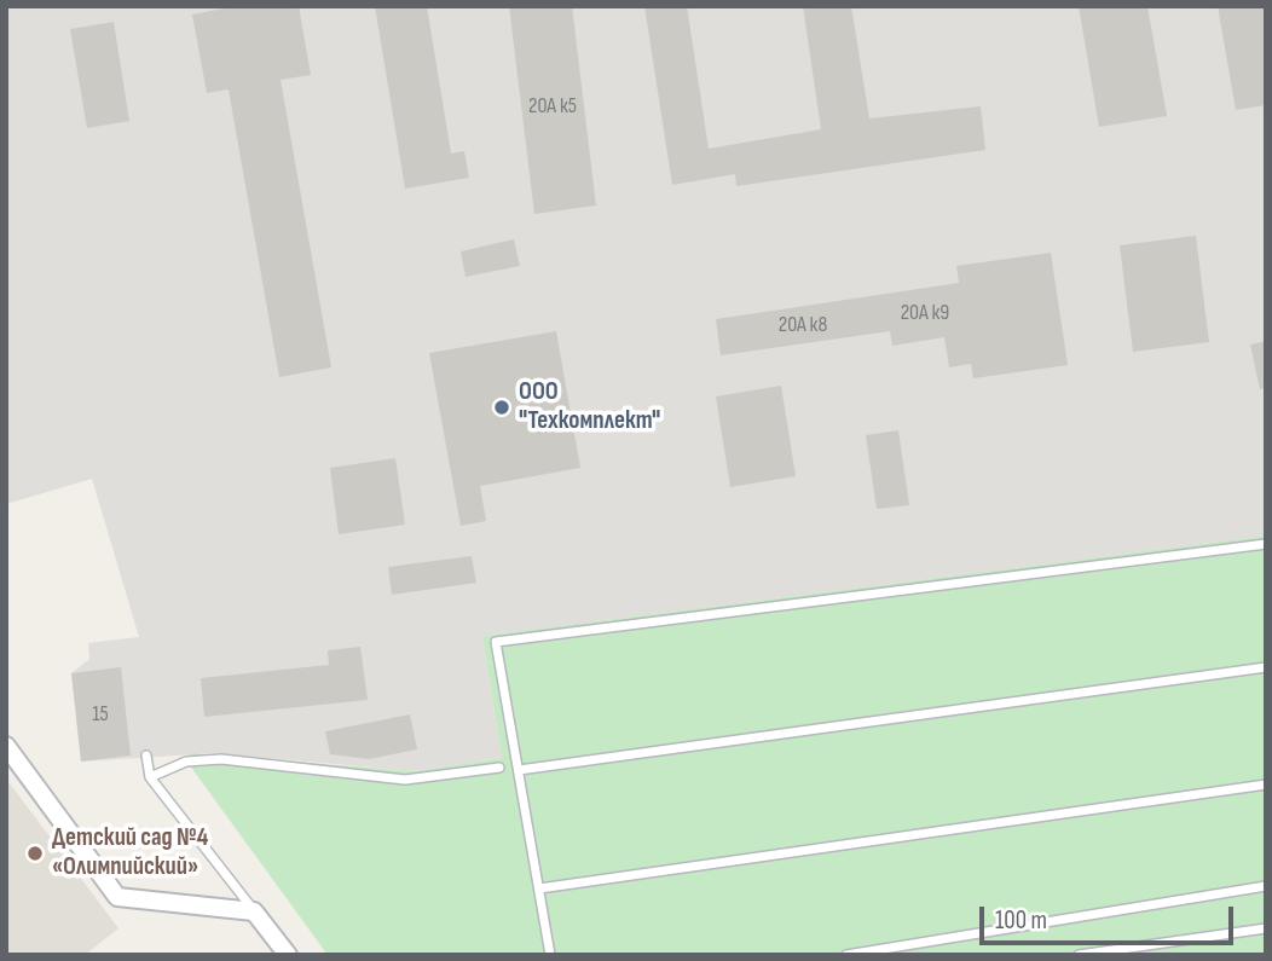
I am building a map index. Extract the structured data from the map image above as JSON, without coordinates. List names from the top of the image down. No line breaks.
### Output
{"places":["ООО \"Техкомплект\"","Детский сад №4 «Олимпийский»"],"house_numbers":["20А к5","20А к9","20А к8","15"],"scale_bar":"100 m"}
